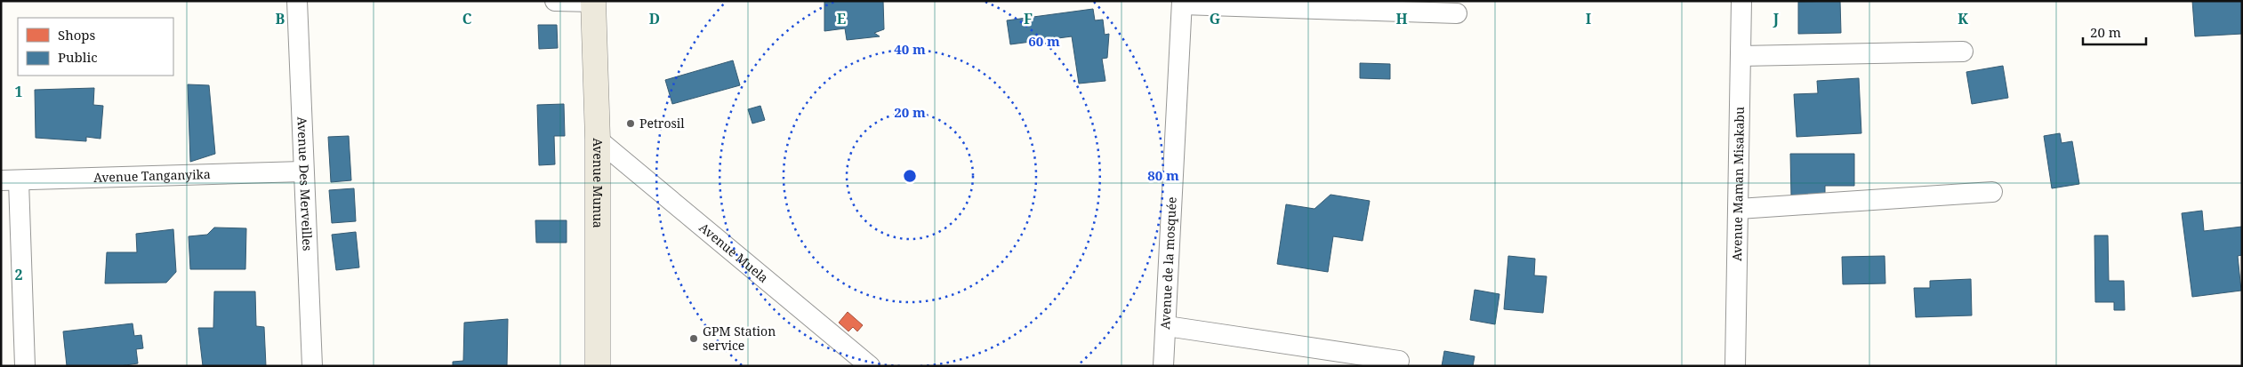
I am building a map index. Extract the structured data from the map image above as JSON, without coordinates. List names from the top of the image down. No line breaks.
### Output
{"streets":{"main road":["Avenue Munua"],"street":["Avenue Tanganyika","Avenue Des Merveilles","Avenue Maman Misakabu","Avenue Muela","Avenue de la mosquée"]},"crossings":[["Avenue Tanganyika","Avenue Des Merveilles"],["Avenue Munua","Avenue Muela"]],"places":["Petrosil","GPM Station service"],"legend":["Shops","Public"],"scale_bar":"20 m","grid":{"columns":["B","C","D","E","F","G","H","I","J","K"],"rows":["1","2"]},"rings":["60 m","40 m","20 m","80 m"]}
